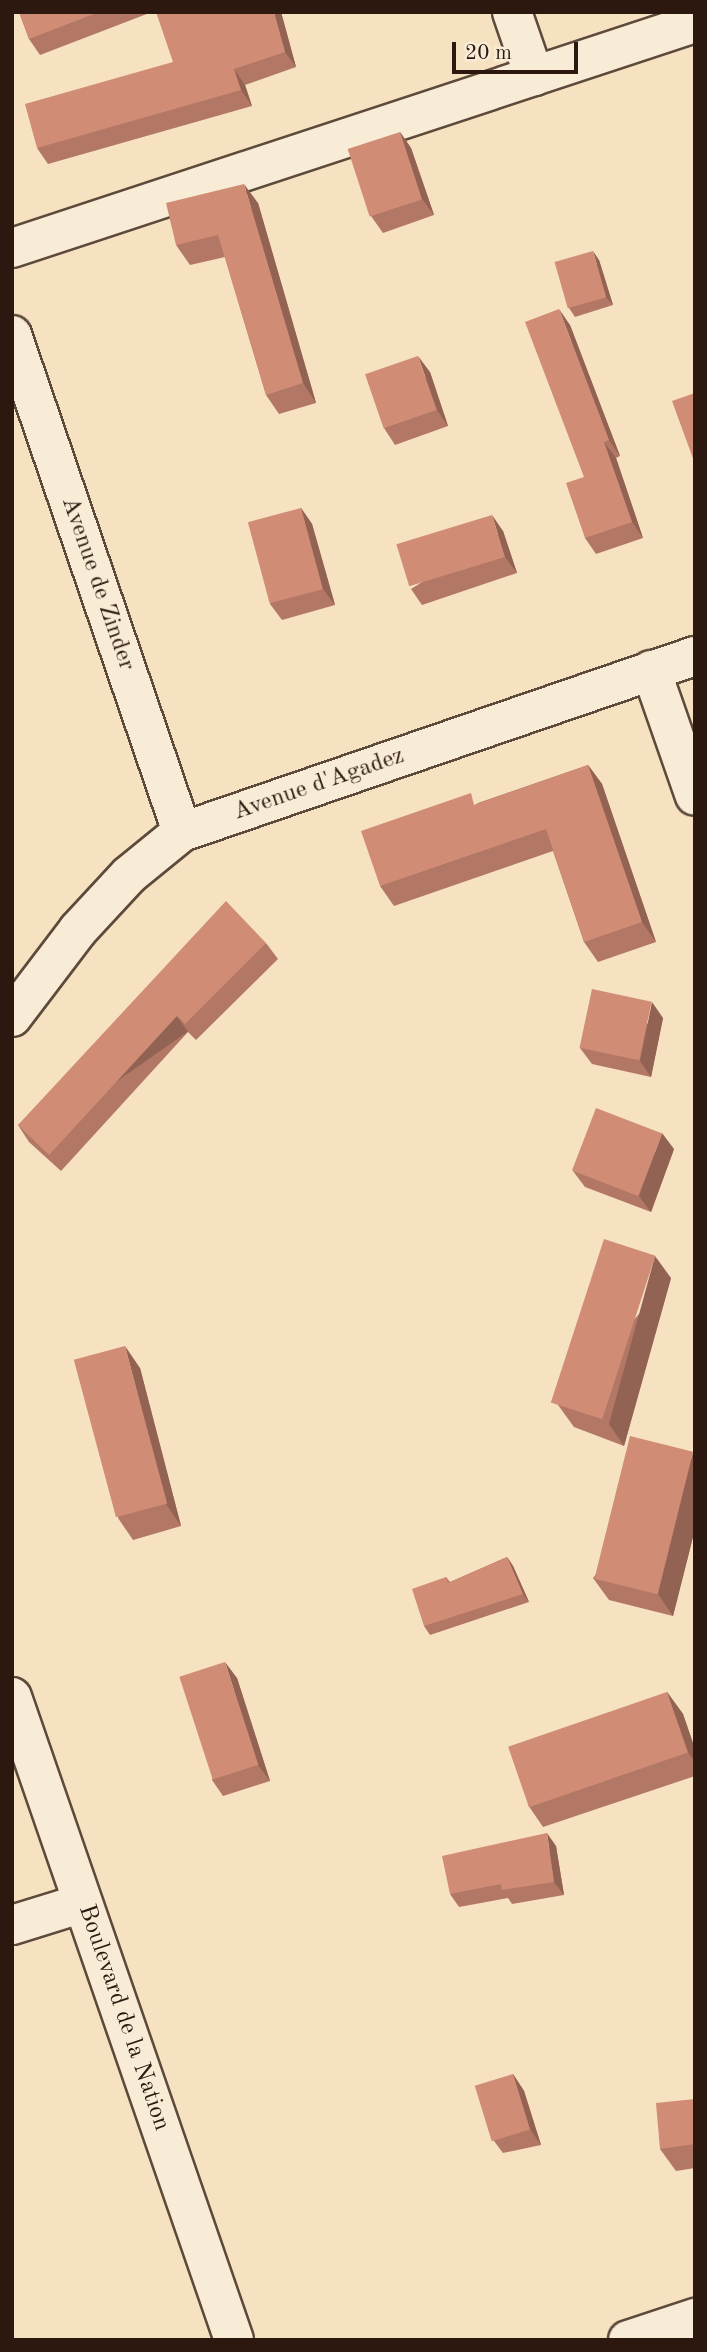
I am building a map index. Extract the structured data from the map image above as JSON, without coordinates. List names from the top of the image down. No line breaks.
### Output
{"streets":{"street":["Avenue de Zinder","Avenue d'Agadez","Boulevard de la Nation"]},"crossings":[["Avenue de Zinder","Avenue d'Agadez"]],"scale_bar":"20 m"}
